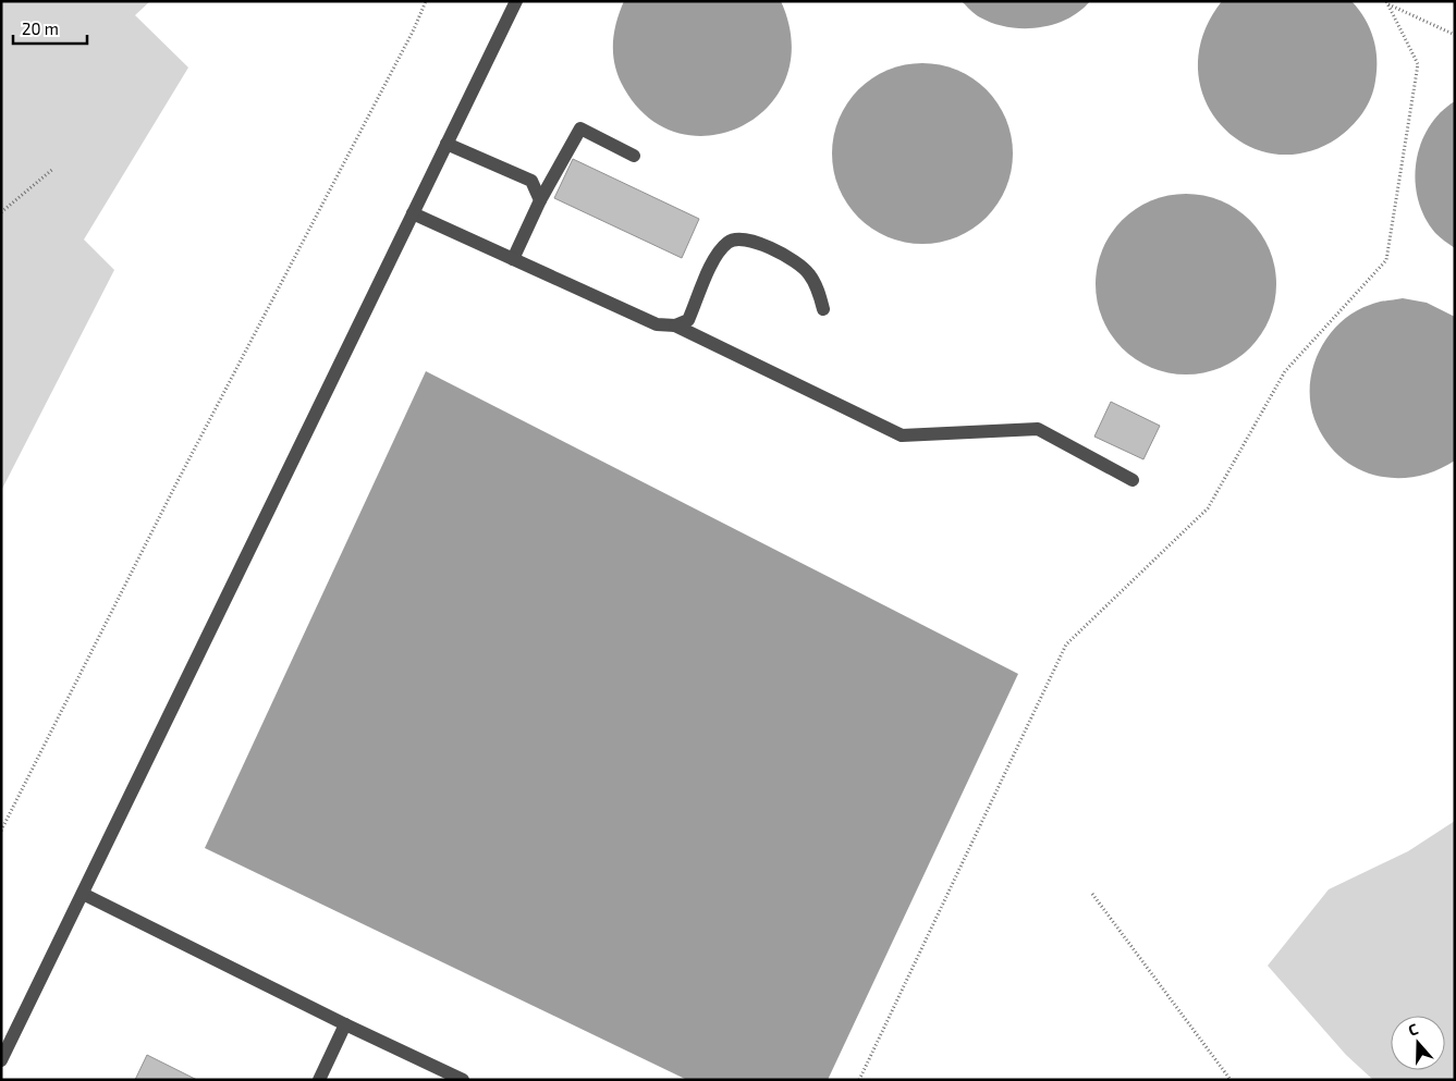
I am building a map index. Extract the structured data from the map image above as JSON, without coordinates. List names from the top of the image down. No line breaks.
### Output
{"scale_bar":"20 m","north":"top"}
